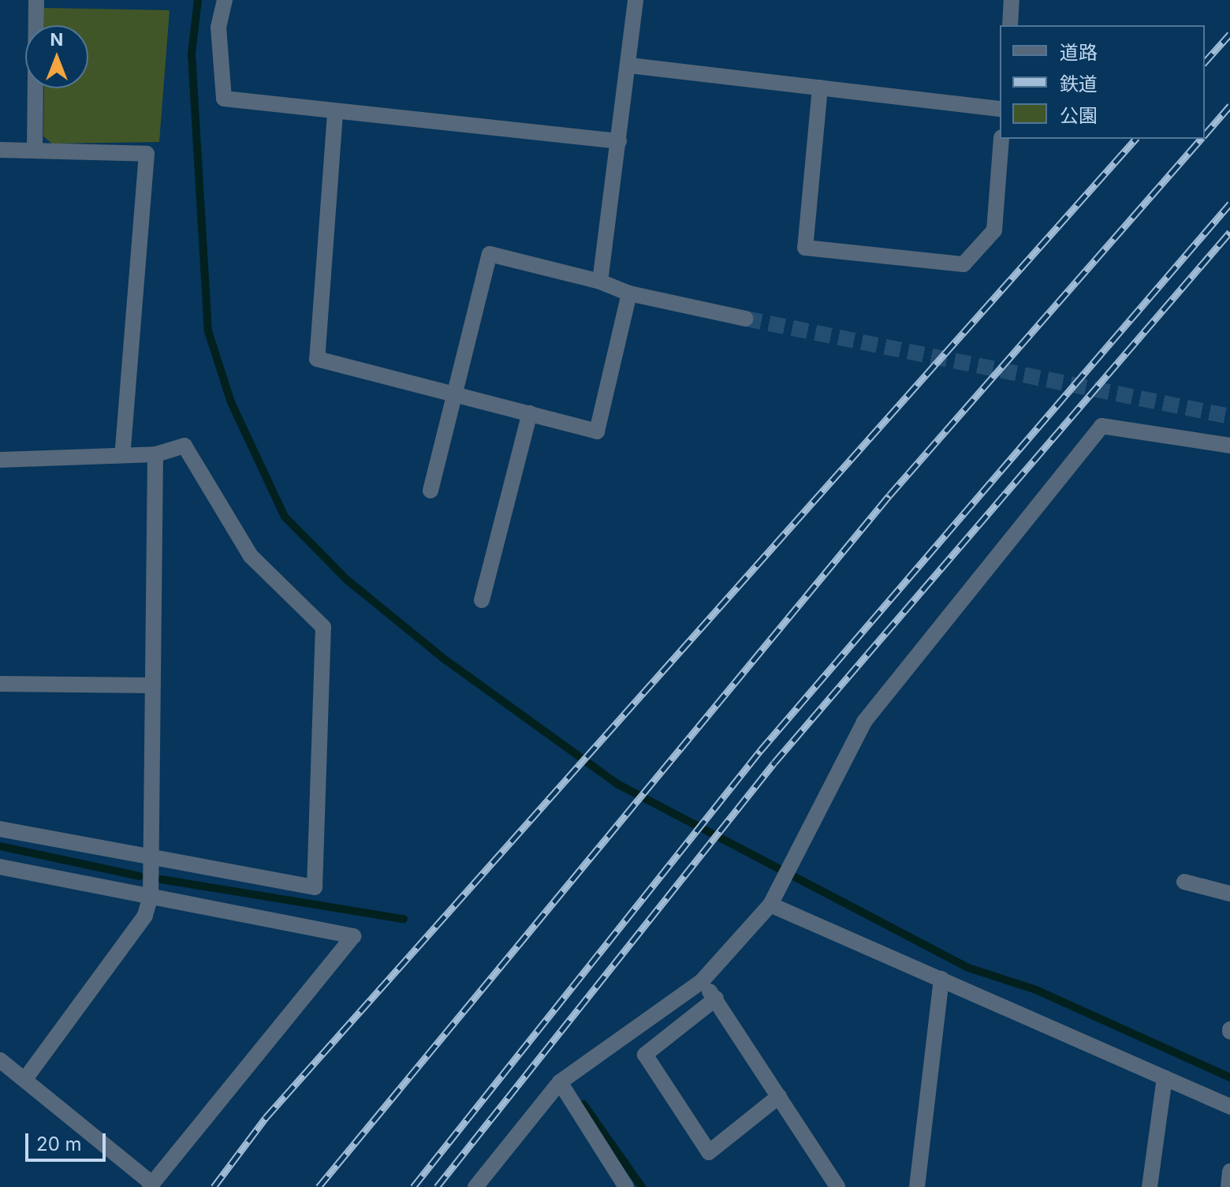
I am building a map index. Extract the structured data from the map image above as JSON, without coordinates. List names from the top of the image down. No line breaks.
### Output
{"legend":["道路","鉄道","公園"],"scale_bar":"20 m","north":"top"}
